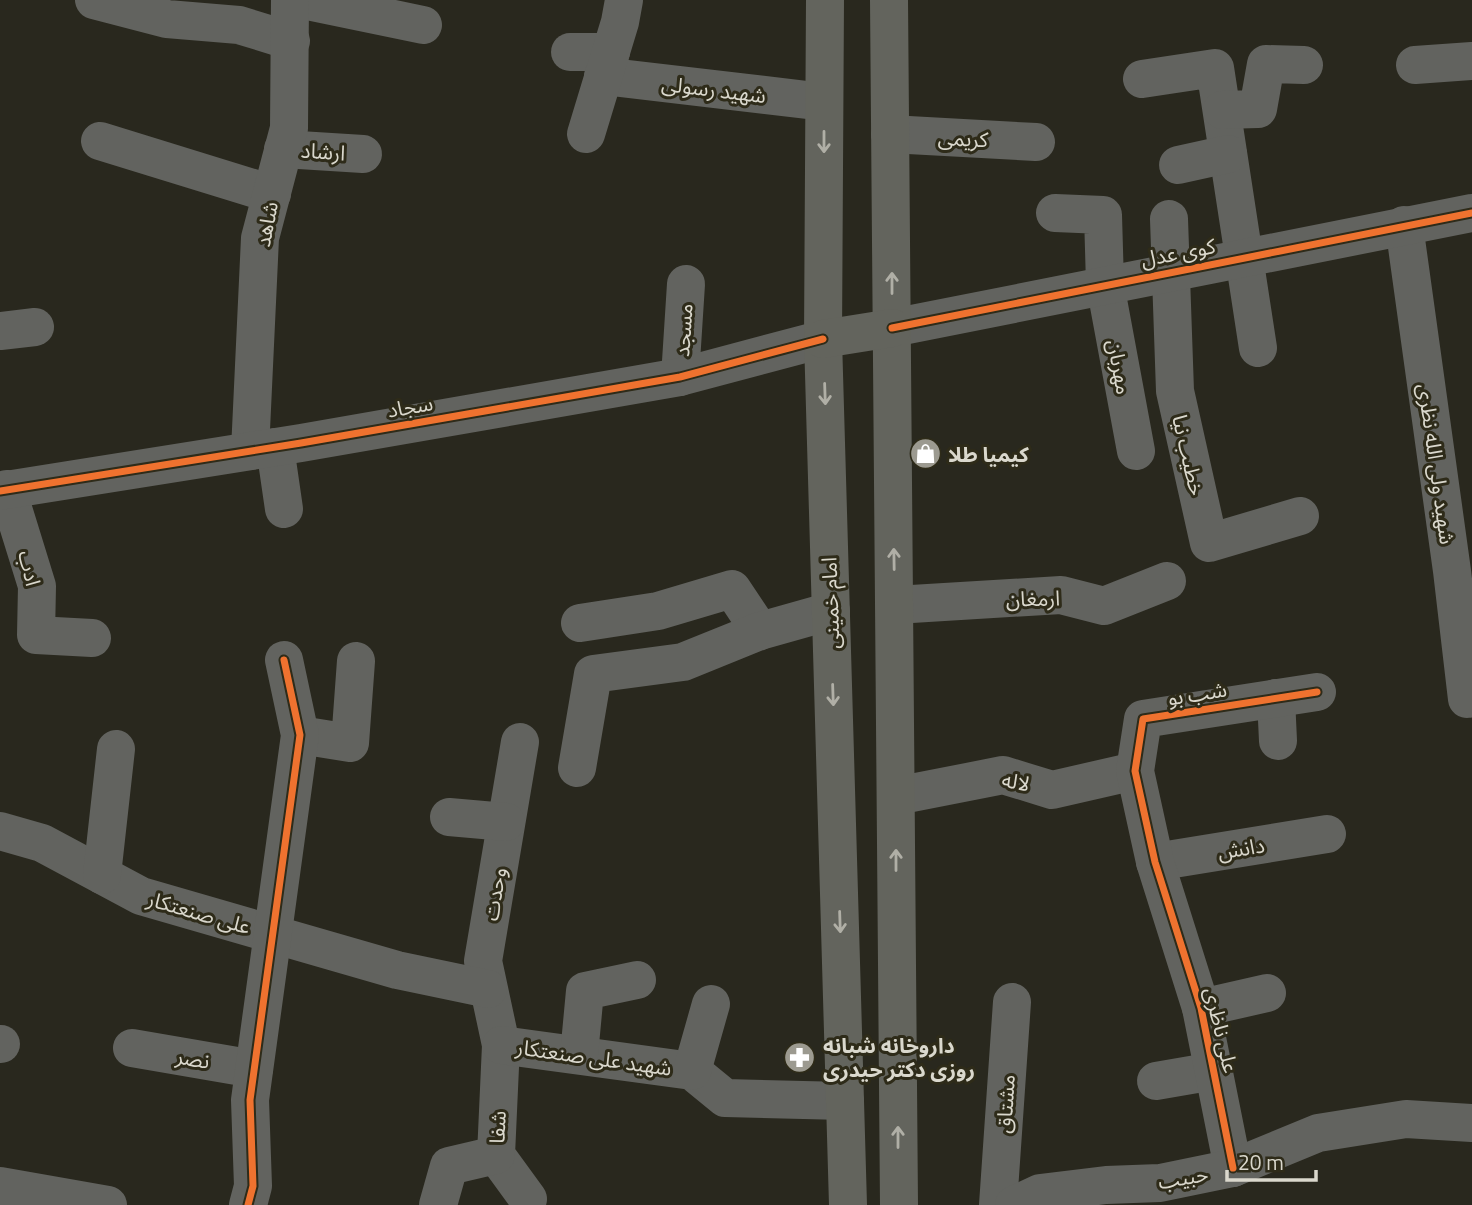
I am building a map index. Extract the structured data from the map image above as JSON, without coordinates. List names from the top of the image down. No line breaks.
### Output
{"streets":{"main road":["امام خمینی"],"street":["شهید رسولی","کریمی","ارشاد","شاهد","کوی عدل","مسجد","مهربان","سجاد","خطیب نیا","شهید ولی الله نظری","ادب","ارمغان","شب بو","لاله","دانش","وحدت","علی صنعتکار","علی ناظری","شهید علی صنعتکار","نصر","مشتاق","شفا","حبیب"]},"crossings":[["شهید رسولی","امام خمینی"],["ارشاد","شاهد"],["شاهد","سجاد"],["کوی عدل","مهربان"],["کوی عدل","خطیب نیا"],["کوی عدل","شهید ولی الله نظری"],["مسجد","سجاد"],["سجاد","ادب"],["سجاد","امام خمینی"],["امام خمینی","شهید علی صنعتکار"],["شب بو","لاله"],["شب بو","دانش"],["شب بو","علی ناظری"],["دانش","علی ناظری"],["وحدت","علی صنعتکار"],["وحدت","شهید علی صنعتکار"],["وحدت","شفا"],["علی ناظری","حبیب"],["شهید علی صنعتکار","شفا"]],"places":{"shop":["کیمیا طلا"],"pharmacy":["داروخانه شبانه روزی دکتر حیدری"]},"scale_bar":"20 m"}
